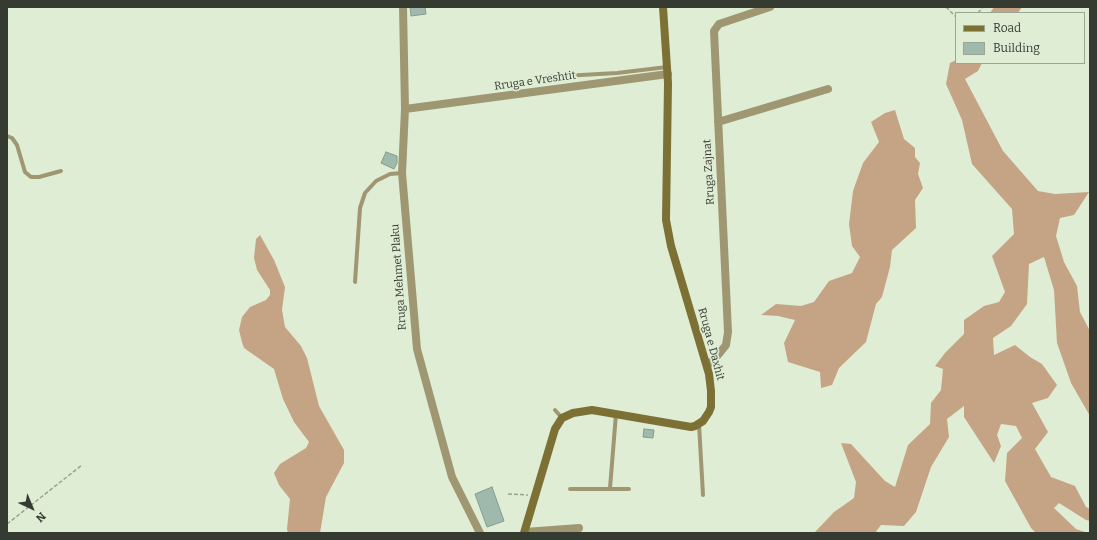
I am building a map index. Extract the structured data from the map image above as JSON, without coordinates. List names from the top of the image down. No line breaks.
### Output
{"streets":{"street":["Rruga e Vreshtit","Rruga Zajnat","Rruga Mehmet Plaku","Rruga e Daxhit"]},"crossings":[["Rruga e Vreshtit","Rruga Mehmet Plaku"],["Rruga e Vreshtit","Rruga e Daxhit"],["Rruga Zajnat","Rruga e Daxhit"]],"legend":["Road","Building"],"north":"bottom right"}
